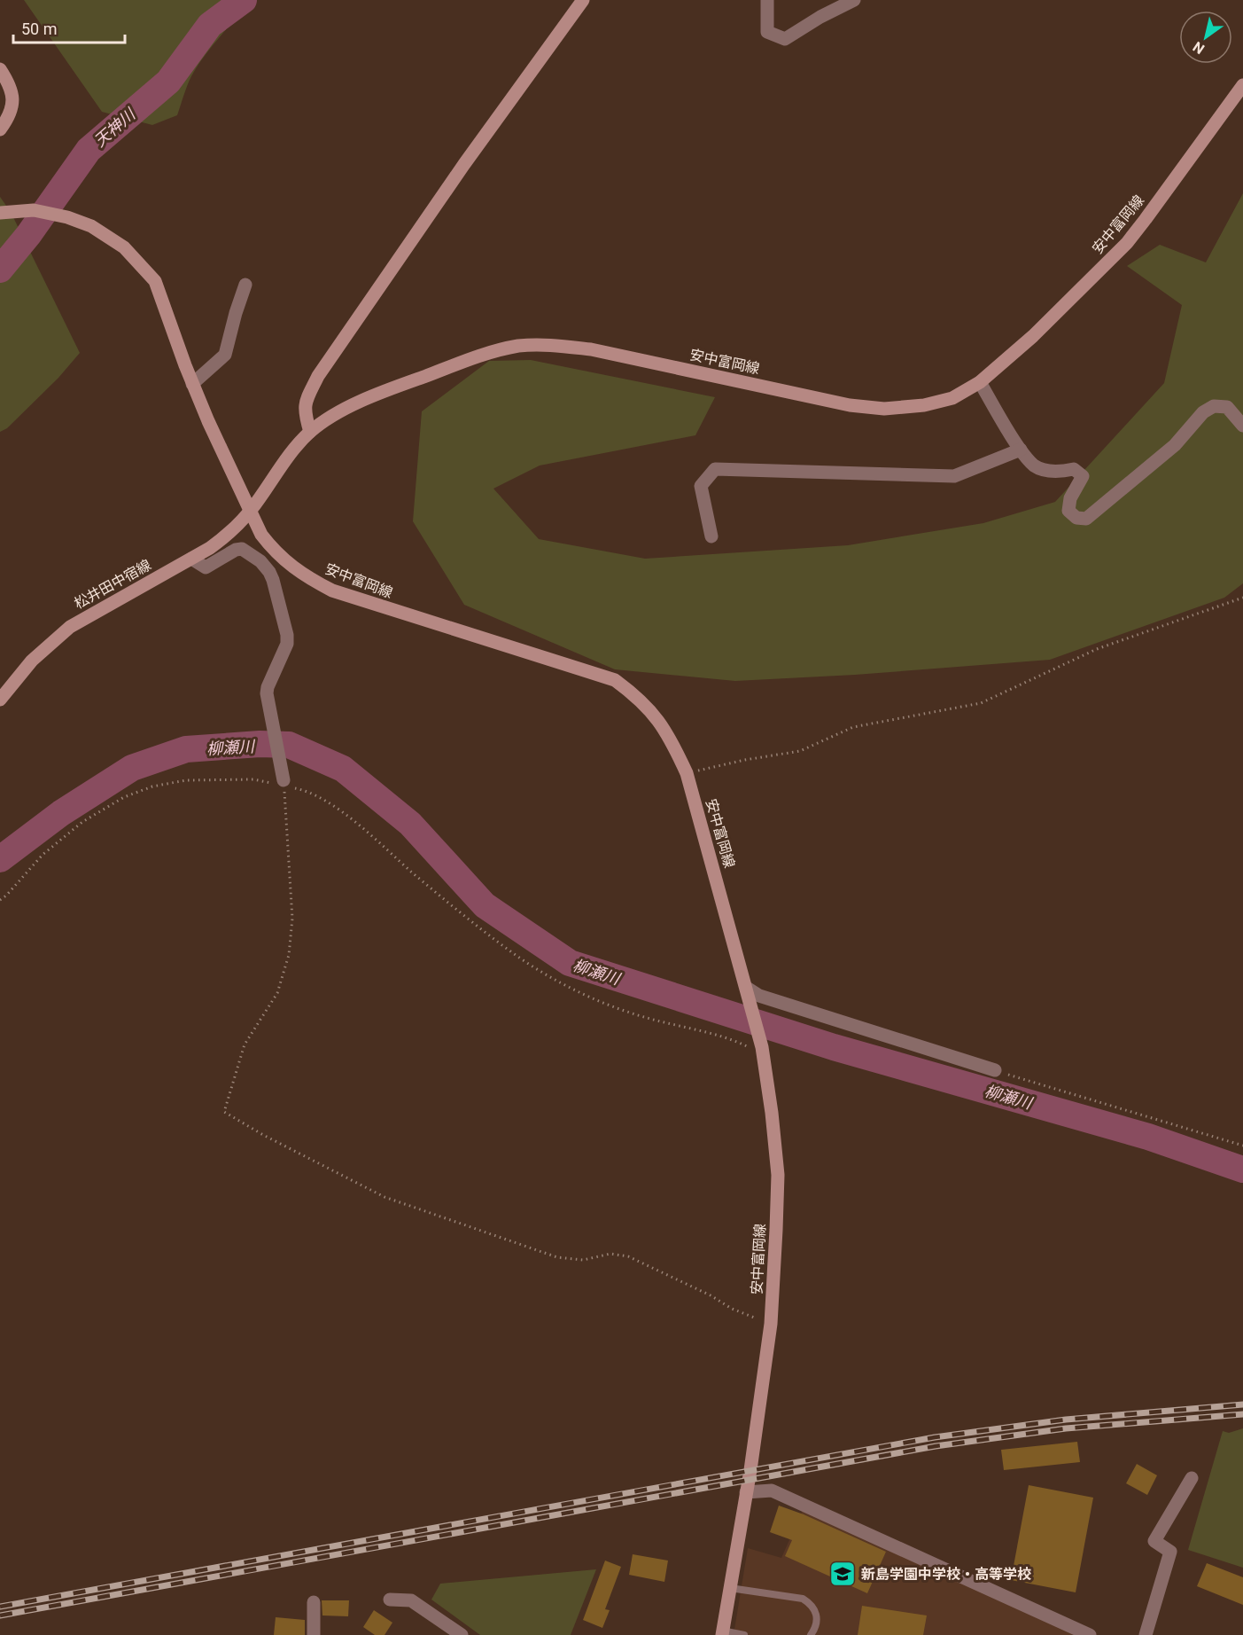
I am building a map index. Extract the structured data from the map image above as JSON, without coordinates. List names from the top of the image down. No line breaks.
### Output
{"streets":{"main road":["安中富岡線","松井田中宿線"]},"crossings":[["安中富岡線","松井田中宿線"]],"water":["天神川","柳瀬川"],"places":{"school or university":["新島学園中学校・高等学校"]},"scale_bar":"50 m","north":"bottom left"}
